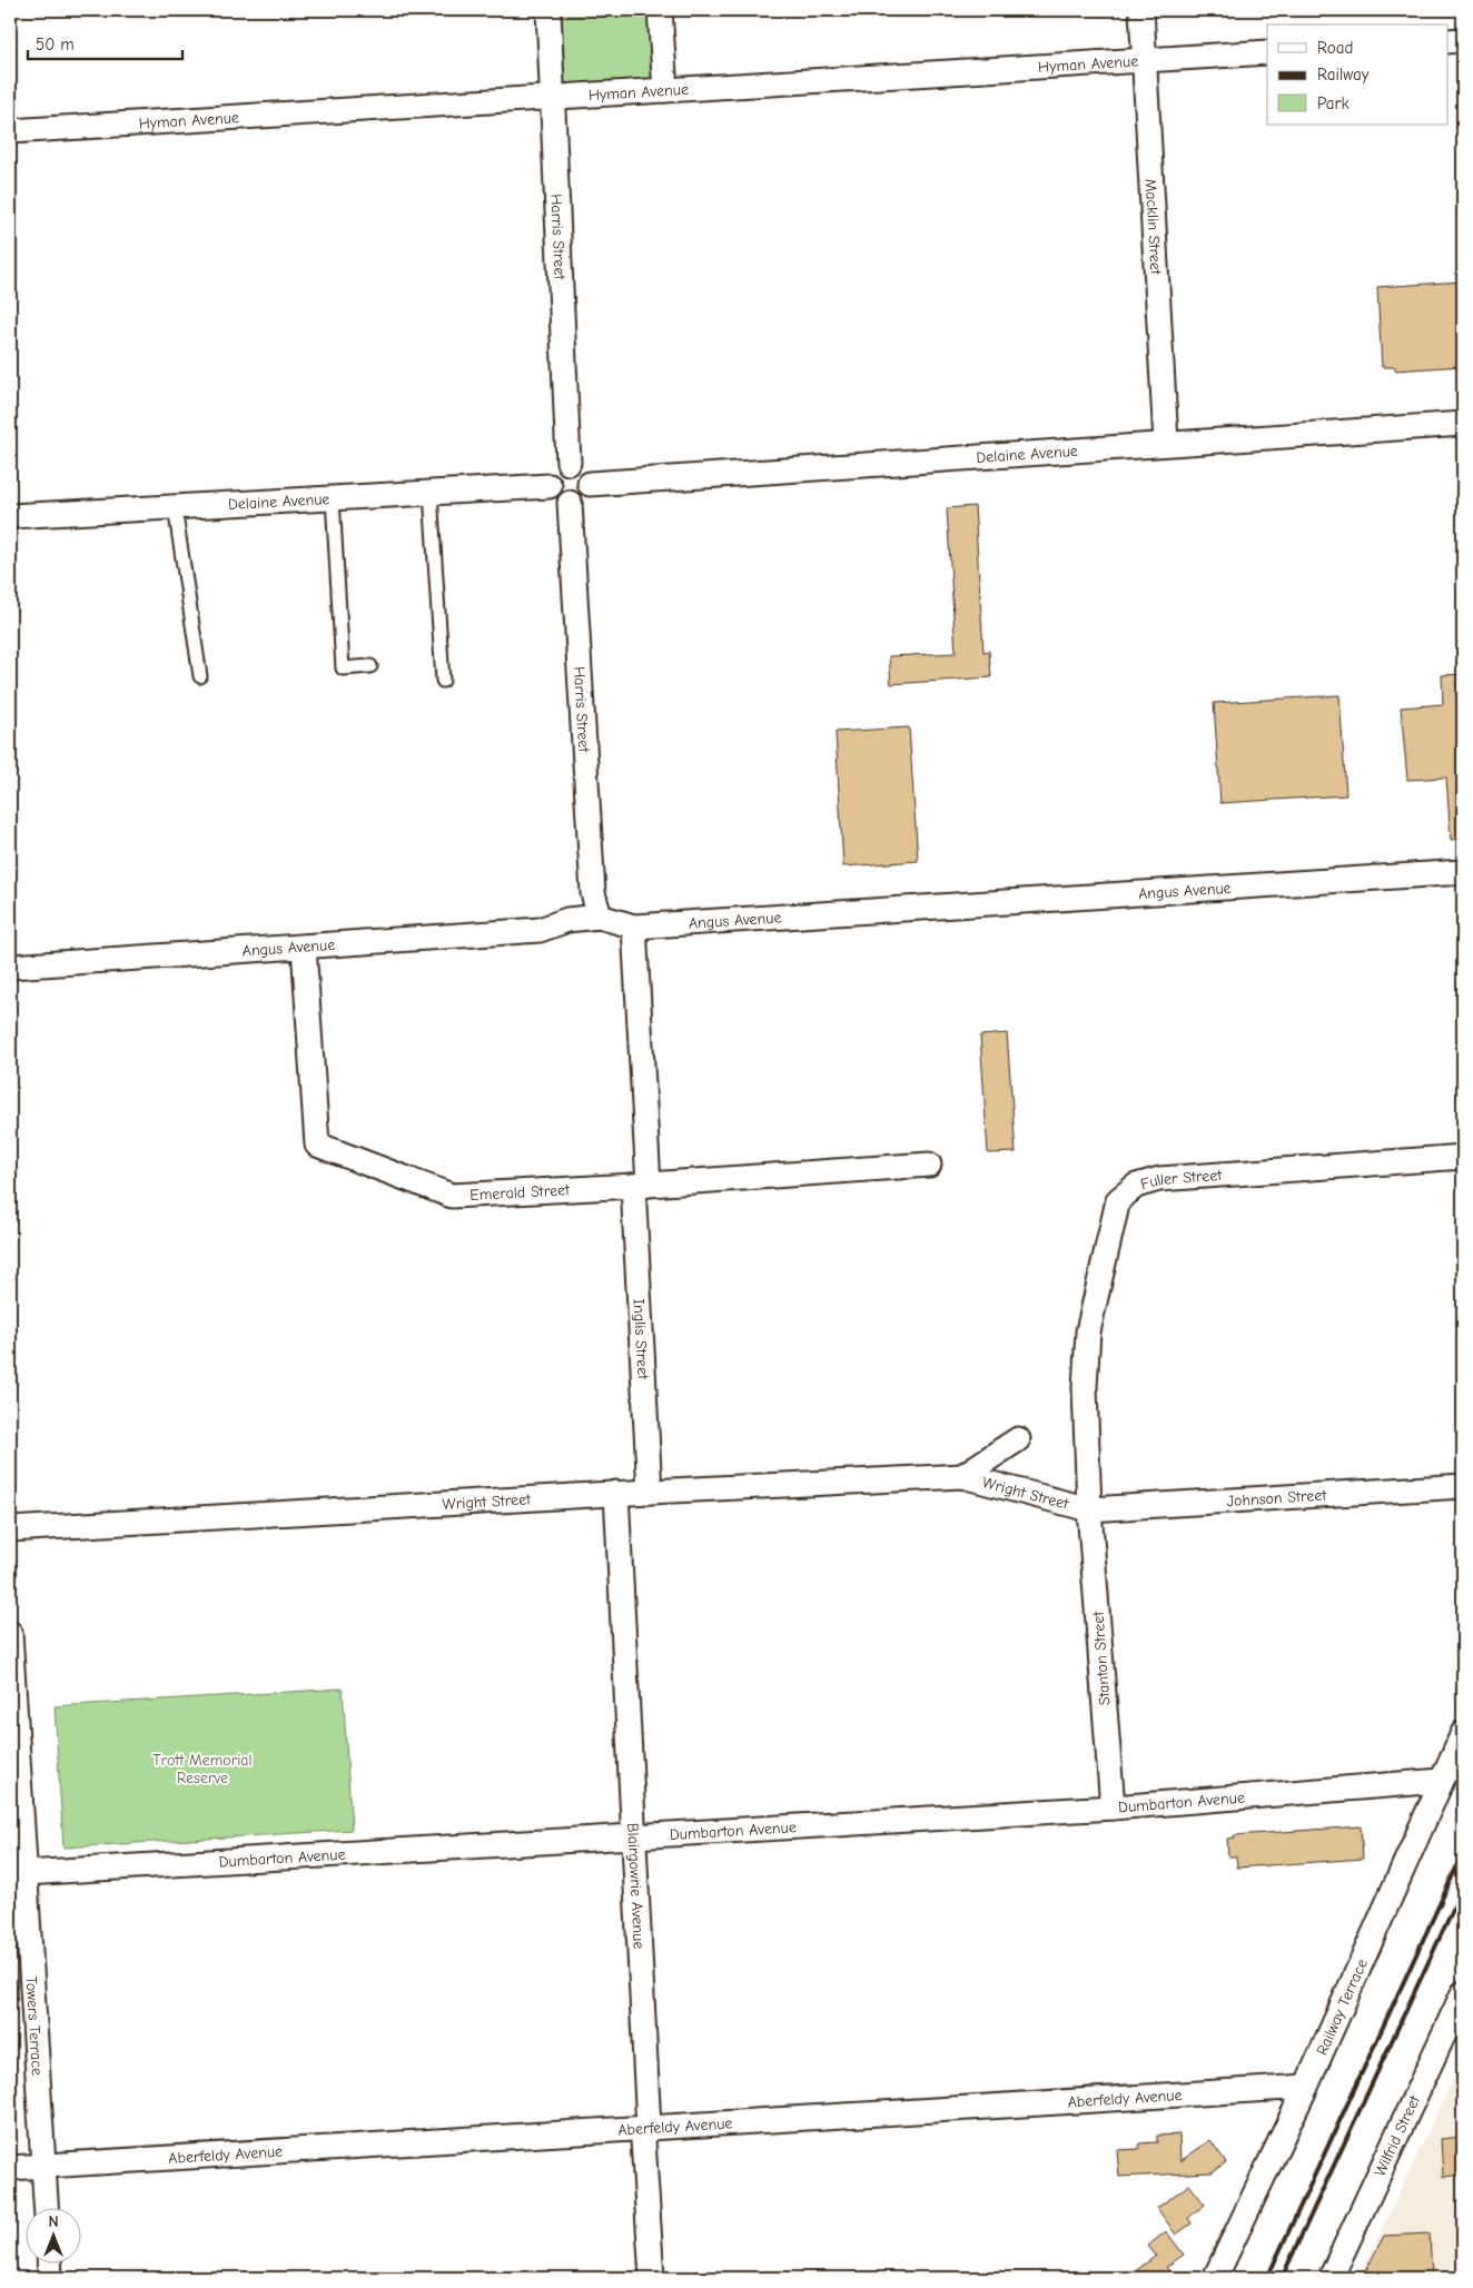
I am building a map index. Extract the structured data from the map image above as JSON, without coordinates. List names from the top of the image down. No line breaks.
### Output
{"streets":{"street":["Hyman Avenue","Macklin Street","Harris Street","Delaine Avenue","Angus Avenue","Fuller Street","Emerald Street","Inglis Street","Wright Street","Johnson Street","Stanton Street","Dumbarton Avenue","Blairgowrie Avenue","Railway Terrace","Towers Terrace","Aberfeldy Avenue","Wilfrid Street"]},"crossings":[["Hyman Avenue","Macklin Street"],["Hyman Avenue","Harris Street"],["Macklin Street","Delaine Avenue"],["Harris Street","Delaine Avenue"],["Harris Street","Angus Avenue"],["Angus Avenue","Emerald Street"],["Angus Avenue","Inglis Street"],["Fuller Street","Wright Street"],["Fuller Street","Johnson Street"],["Fuller Street","Stanton Street"],["Emerald Street","Inglis Street"],["Inglis Street","Wright Street"],["Wright Street","Johnson Street"],["Wright Street","Stanton Street"],["Wright Street","Blairgowrie Avenue"],["Johnson Street","Stanton Street"],["Stanton Street","Dumbarton Avenue"],["Dumbarton Avenue","Blairgowrie Avenue"],["Dumbarton Avenue","Railway Terrace"],["Dumbarton Avenue","Towers Terrace"],["Blairgowrie Avenue","Aberfeldy Avenue"],["Railway Terrace","Aberfeldy Avenue"],["Towers Terrace","Aberfeldy Avenue"]],"parks":["Trott Memorial Reserve"],"legend":["Road","Railway","Park"],"scale_bar":"50 m","north":"top"}
